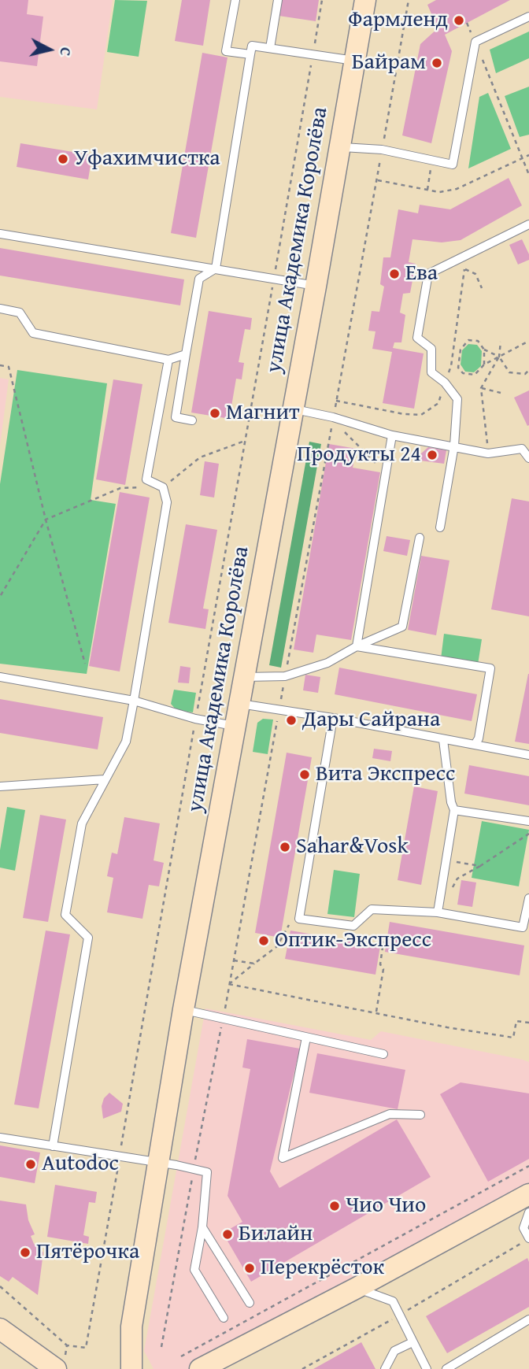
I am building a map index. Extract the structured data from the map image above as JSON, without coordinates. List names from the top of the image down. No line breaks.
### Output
{"streets":{"street":["улица Академика Королёва"]},"places":["Фармленд","Байрам","Уфахимчистка","Ева","Магнит","Продукты 24","Дары Сайрана","Вита Экспресс","Sahar&Vosk","Оптик-Экспресс","Autodoc","Чио Чио","Билайн","Пятёрочка","Перекрёсток"],"north":"right"}
